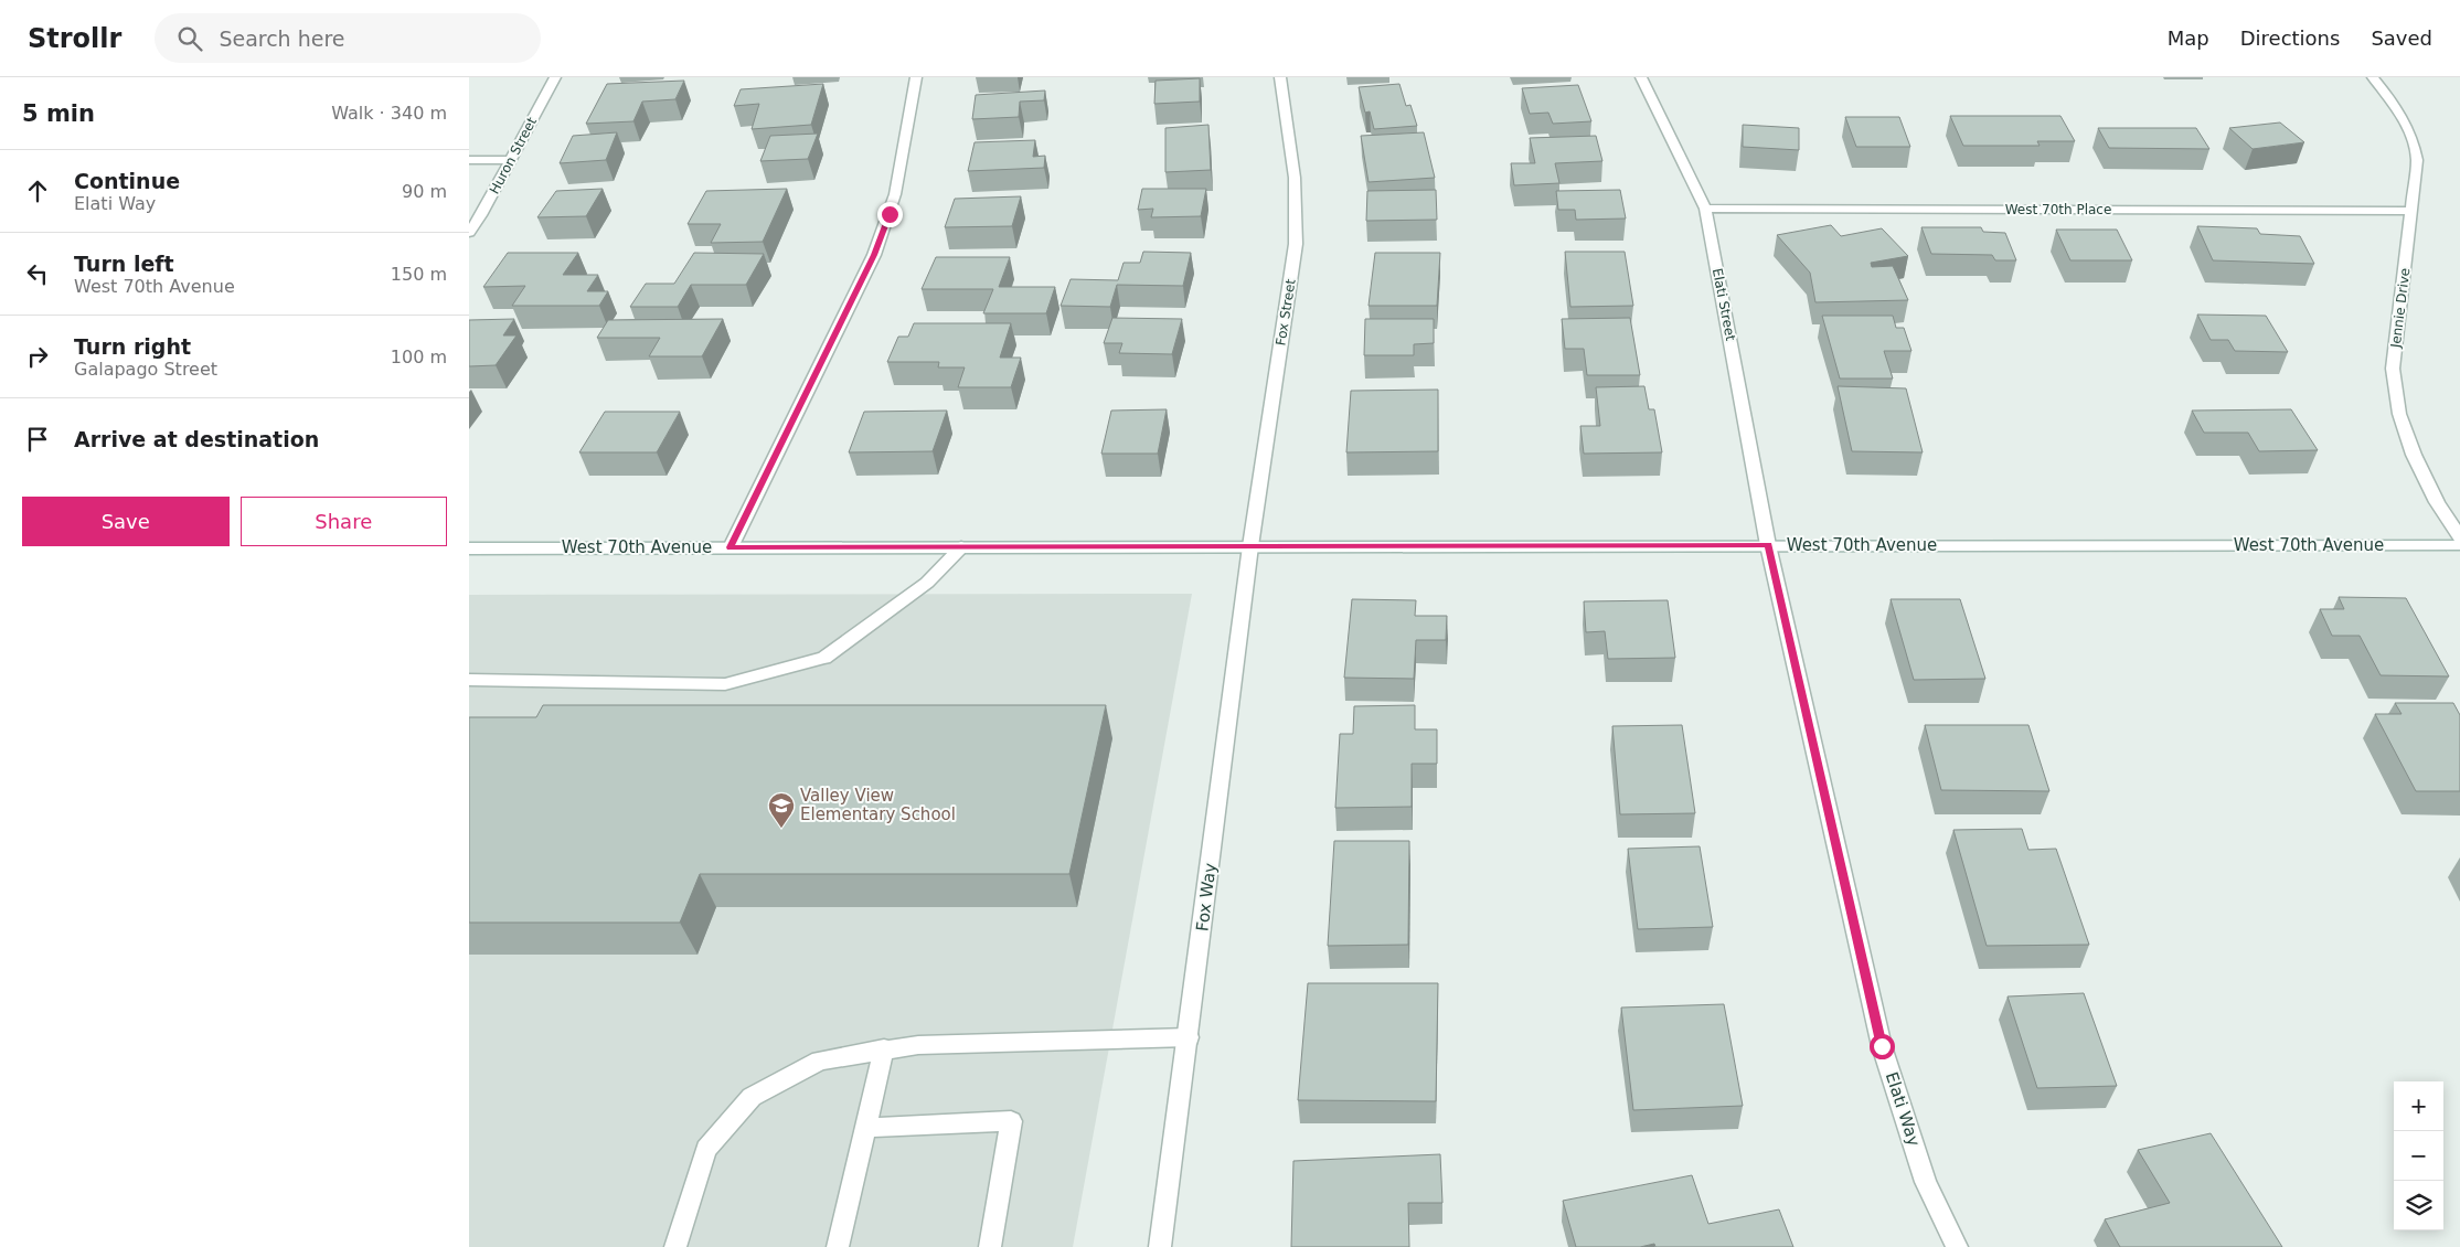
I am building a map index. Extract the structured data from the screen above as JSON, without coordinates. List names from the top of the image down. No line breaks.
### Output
{"streets":{"street":["Huron Street","West 70th Place","Elati Street","Jennie Drive","Fox Street","West 70th Avenue","Fox Way","Elati Way"]},"crossings":[["West 70th Place","Elati Street"],["West 70th Place","Jennie Drive"],["Elati Street","West 70th Avenue"],["Elati Street","Elati Way"],["Fox Street","West 70th Avenue"],["Fox Street","Fox Way"],["West 70th Avenue","Fox Way"],["West 70th Avenue","Elati Way"]],"places":{"school or university":["Valley View Elementary School"]},"page":{"header":"Strollr","search":"Search here","nav":["Map","Directions","Saved"],"heading":["5 min","Walk · 340 m"],"list":[["Continue","Elati Way","90 m"],["Turn left","West 70th Avenue","150 m"],["Turn right","Galapago Street","100 m"],"Arrive at destination"],"buttons":["Save","Share"],"map_buttons":["+","−"]}}
